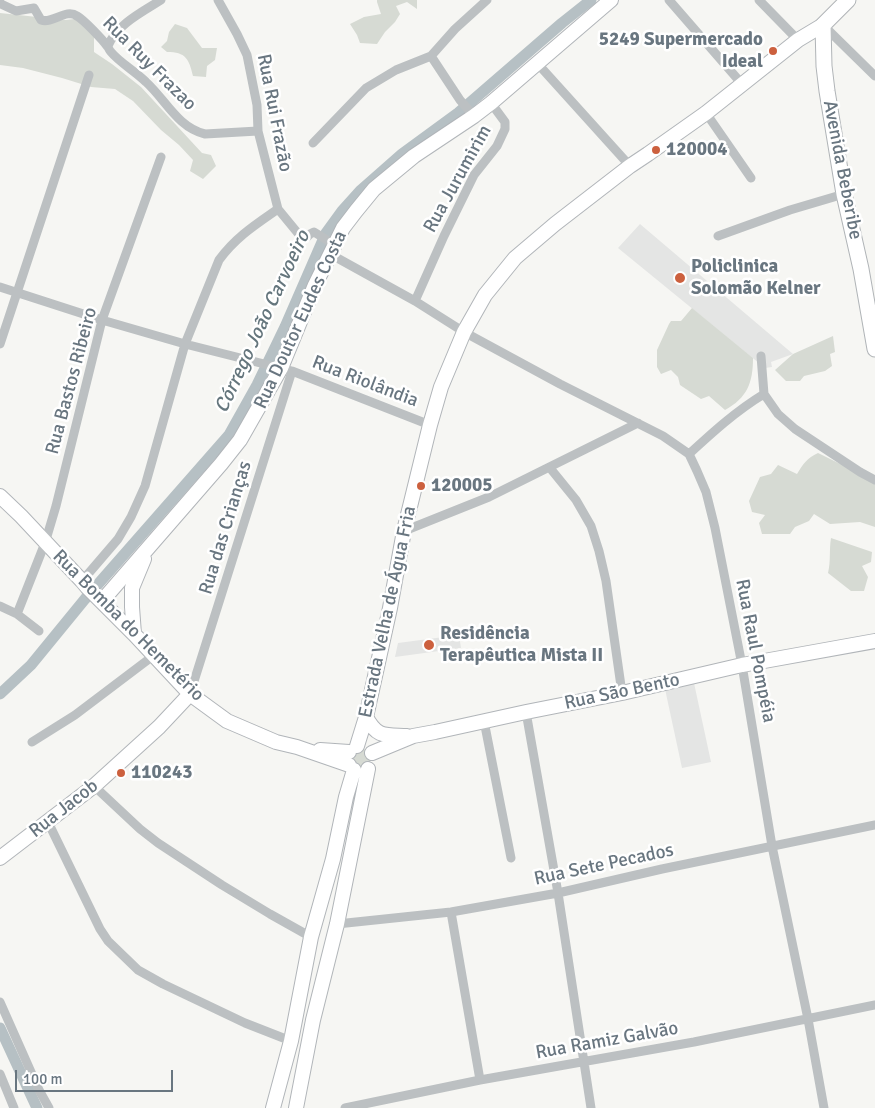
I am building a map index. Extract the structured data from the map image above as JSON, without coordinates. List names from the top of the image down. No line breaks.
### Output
{"streets":{"main road":["Avenida Beberibe","Rua Doutor Eudes Costa","Estrada Velha de Água Fria","Rua Bomba do Hemetério","Rua São Bento","Rua Jacob"],"street":["Rua Ruy Frazao","Rua Rui Frazão","Rua Jurumirim","Rua Bastos Ribeiro","Rua Riolândia","Rua das Crianças","Rua Raul Pompéia","Rua Sete Pecados","Rua Ramiz Galvão"]},"crossings":[["Rua Ruy Frazao","Rua Rui Frazão"],["Avenida Beberibe","Estrada Velha de Água Fria"],["Rua Jurumirim","Rua Doutor Eudes Costa"],["Rua Doutor Eudes Costa","Rua Riolândia"],["Rua Doutor Eudes Costa","Rua das Crianças"],["Rua Doutor Eudes Costa","Rua Bomba do Hemetério"],["Rua Bastos Ribeiro","Rua Riolândia"],["Rua Bastos Ribeiro","Rua Bomba do Hemetério"],["Rua Riolândia","Rua das Crianças"],["Rua Riolândia","Estrada Velha de Água Fria"],["Rua das Crianças","Rua Bomba do Hemetério"],["Rua das Crianças","Rua Jacob"],["Estrada Velha de Água Fria","Rua Bomba do Hemetério"],["Estrada Velha de Água Fria","Rua São Bento"],["Rua Bomba do Hemetério","Rua São Bento"],["Rua Bomba do Hemetério","Rua Jacob"],["Rua Raul Pompéia","Rua São Bento"],["Rua Raul Pompéia","Rua Sete Pecados"],["Rua Raul Pompéia","Rua Ramiz Galvão"]],"water":["Córrego João Carvoeiro"],"places":["5249 Supermercado Ideal","120004","Policlinica Solomão Kelner","120005","Residência Terapêutica Mista II","110243"],"scale_bar":"100 m"}
